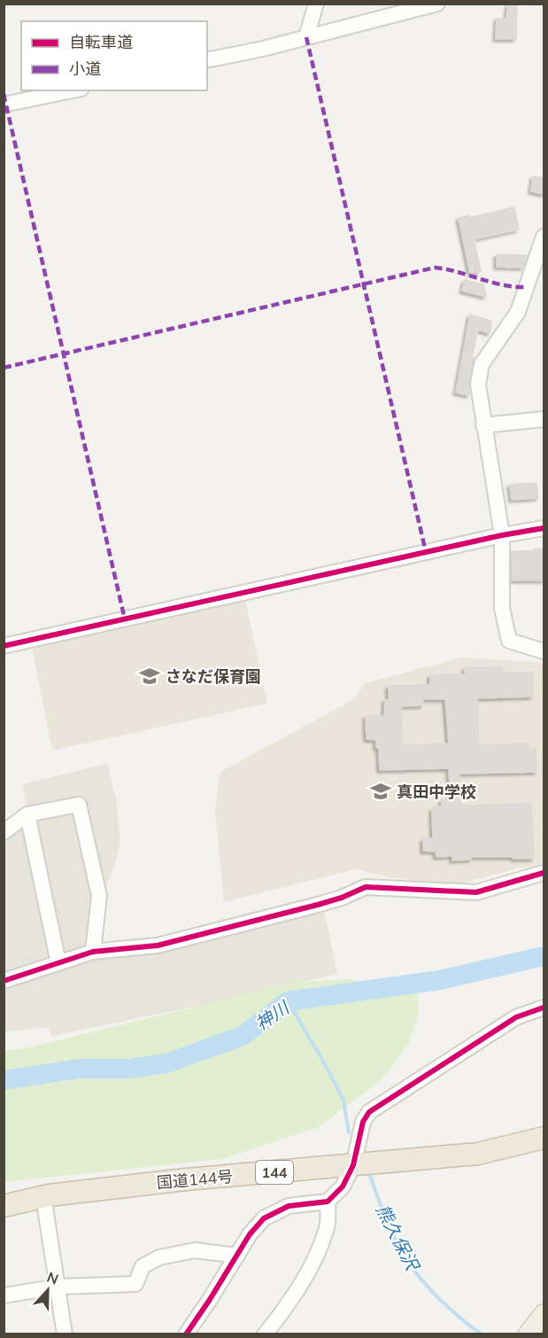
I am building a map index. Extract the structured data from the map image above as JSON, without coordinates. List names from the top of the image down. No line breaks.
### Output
{"streets":{"highway":["144","国道144号"]},"water":["神川","熊久保沢"],"places":{"school or university":["さなだ保育園","真田中学校"]},"legend":["自転車道","小道"],"north":"top"}
